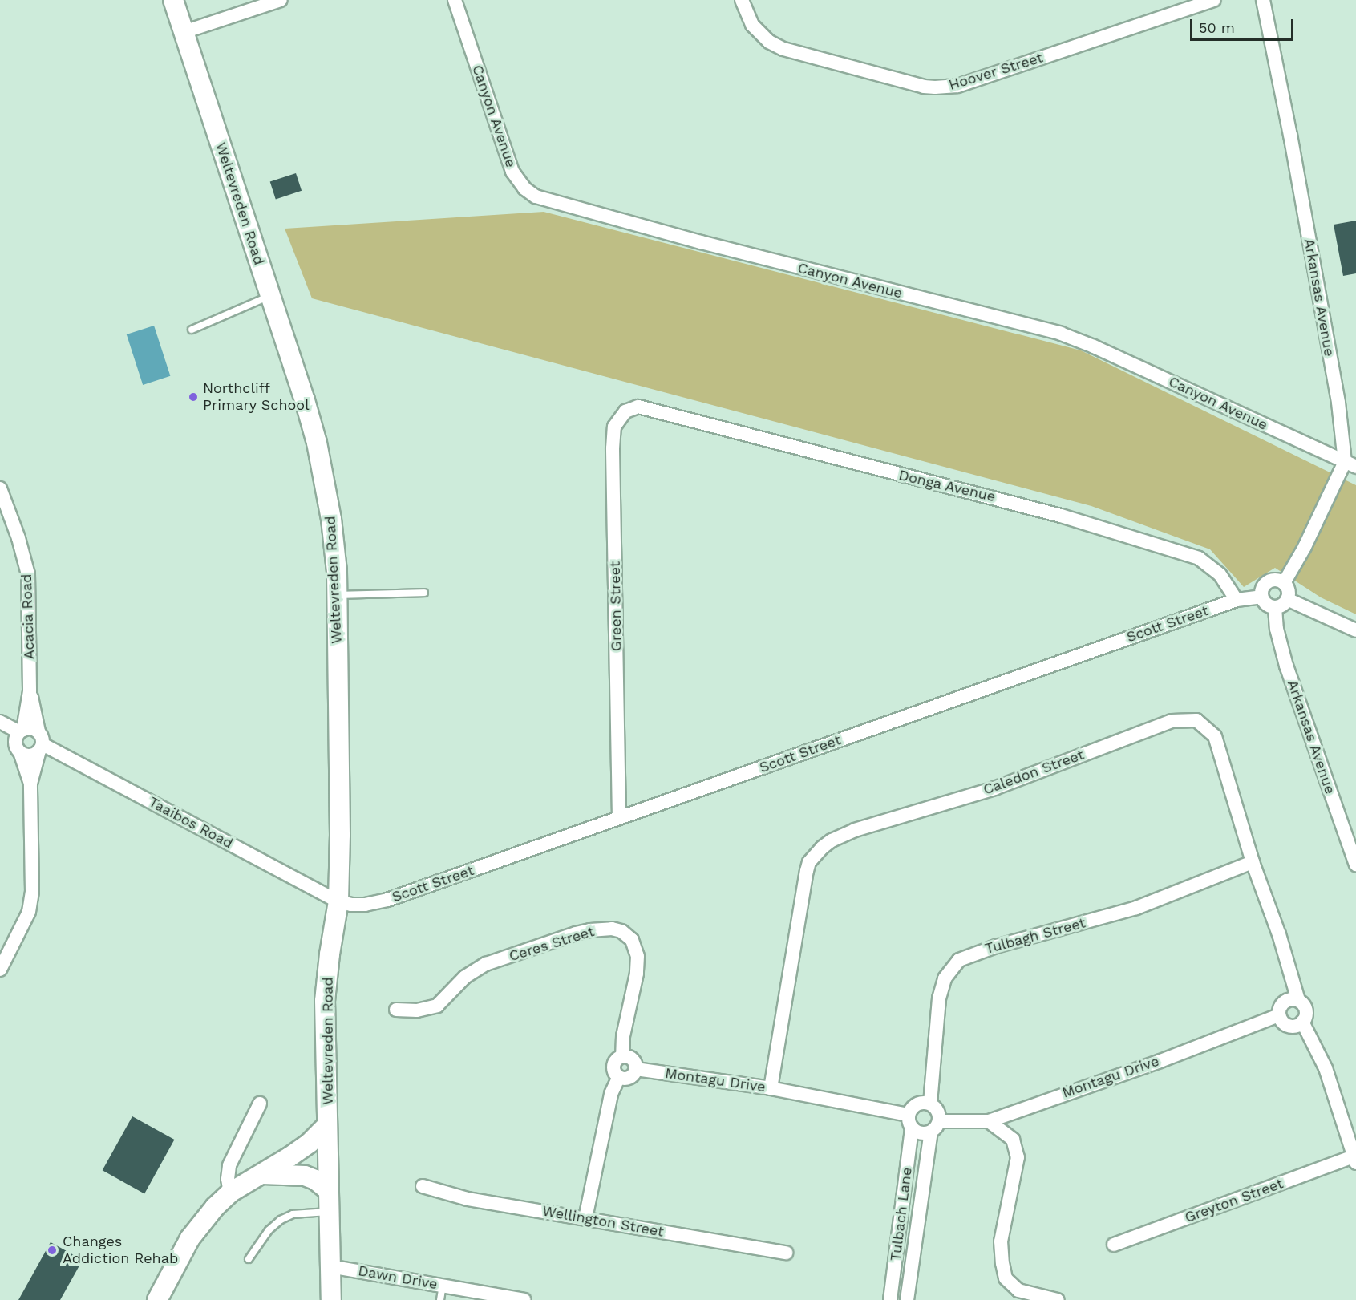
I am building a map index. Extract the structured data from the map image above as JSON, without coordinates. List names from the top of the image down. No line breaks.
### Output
{"streets":{"main road":["Weltevreden Road"],"street":["Hoover Street","Canyon Avenue","Arkansas Avenue","Donga Avenue","Green Street","Acacia Road","Scott Street","Caledon Street","Taaibos Road","Tulbagh Street","Ceres Street","Montagu Drive","Greyton Street","Tulbach Lane","Wellington Street","Dawn Drive"]},"crossings":[["Canyon Avenue","Arkansas Avenue"],["Weltevreden Road","Scott Street"],["Weltevreden Road","Taaibos Road"],["Weltevreden Road","Dawn Drive"],["Arkansas Avenue","Scott Street"],["Donga Avenue","Green Street"],["Donga Avenue","Scott Street"],["Green Street","Scott Street"],["Acacia Road","Taaibos Road"],["Scott Street","Taaibos Road"],["Caledon Street","Tulbagh Street"],["Caledon Street","Montagu Drive"],["Tulbagh Street","Montagu Drive"],["Tulbagh Street","Tulbach Lane"],["Ceres Street","Montagu Drive"],["Montagu Drive","Tulbach Lane"]],"places":["Northcliff Primary School","Changes Addiction Rehab"],"scale_bar":"50 m"}
